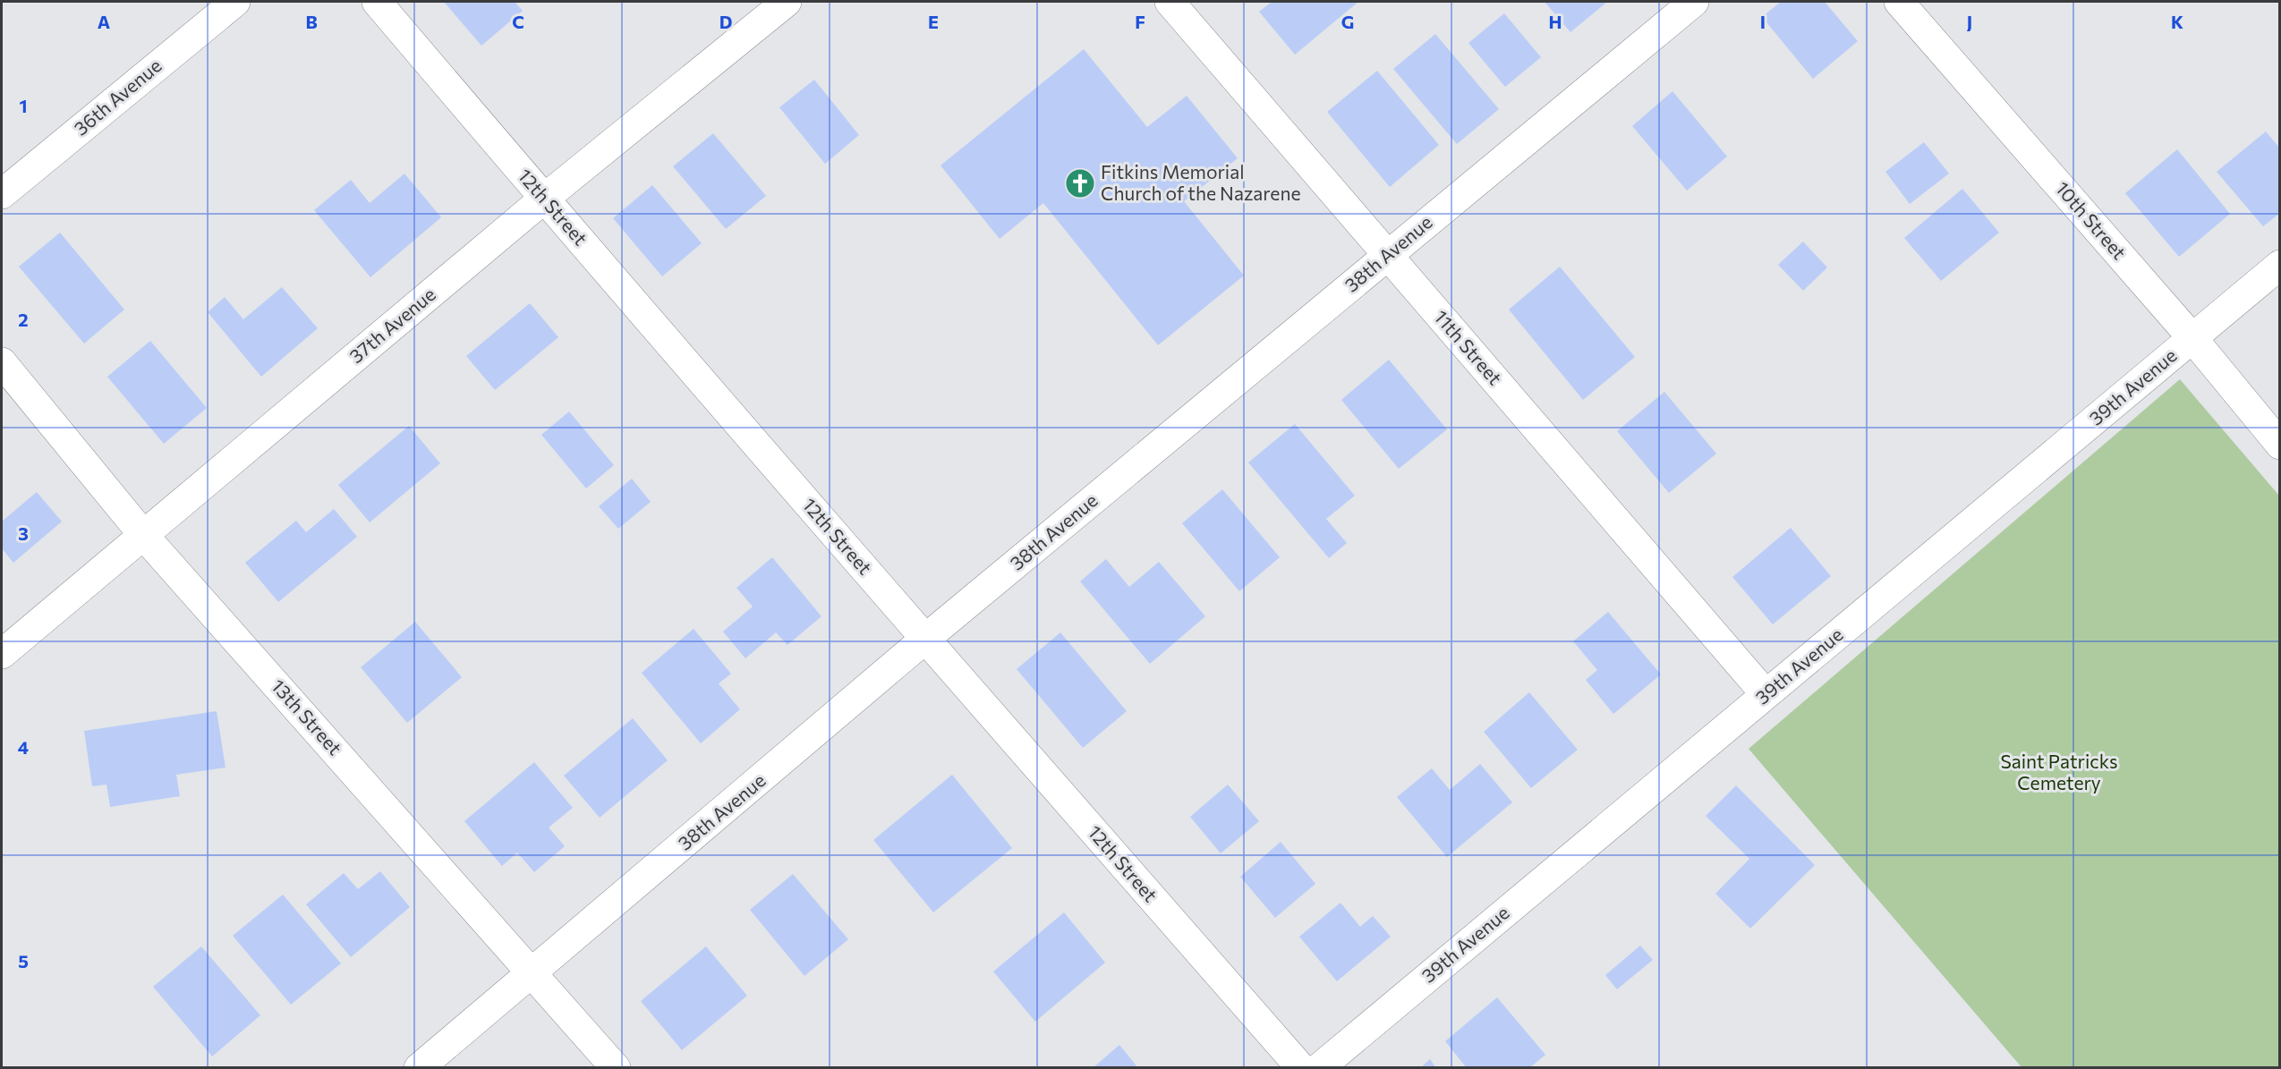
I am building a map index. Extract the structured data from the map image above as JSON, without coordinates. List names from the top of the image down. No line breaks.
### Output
{"streets":{"street":["36th Avenue","12th Street","10th Street","38th Avenue","37th Avenue","11th Street","39th Avenue","13th Street"]},"crossings":[["12th Street","38th Avenue"],["12th Street","37th Avenue"],["10th Street","39th Avenue"],["38th Avenue","11th Street"],["38th Avenue","13th Street"],["37th Avenue","13th Street"],["11th Street","39th Avenue"]],"parks":["Saint Patricks Cemetery"],"places":{"church":["Fitkins Memorial Church of the Nazarene"]},"grid":{"columns":["A","B","C","D","E","F","G","H","I","J","K"],"rows":["1","2","3","4","5"]}}
